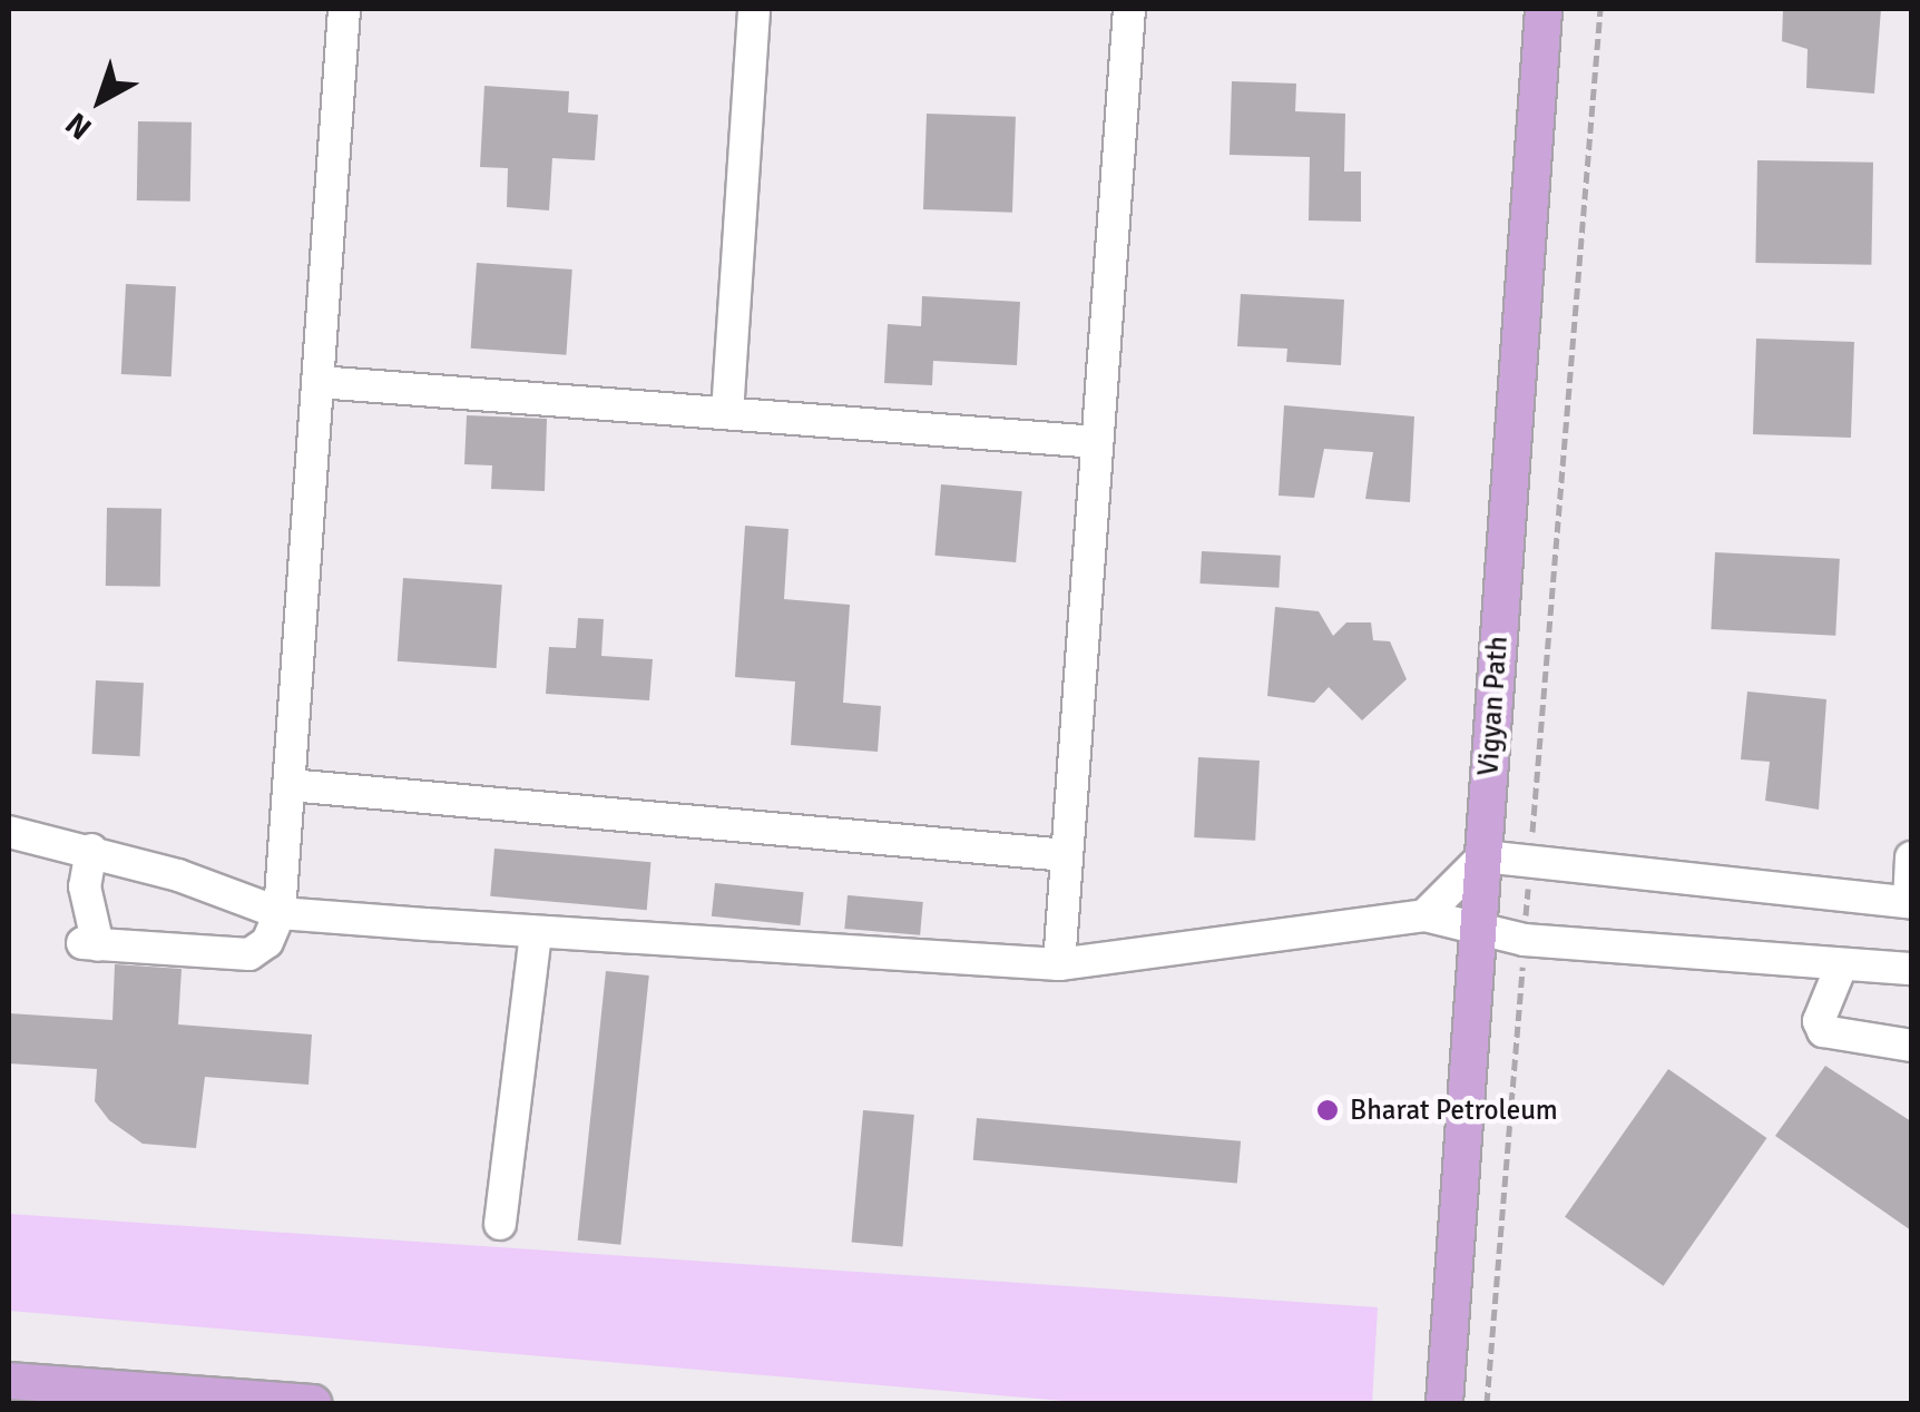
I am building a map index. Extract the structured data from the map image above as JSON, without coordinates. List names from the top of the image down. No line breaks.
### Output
{"streets":{"main road":["Vigyan Path"]},"places":["Bharat Petroleum"],"north":"bottom left"}
